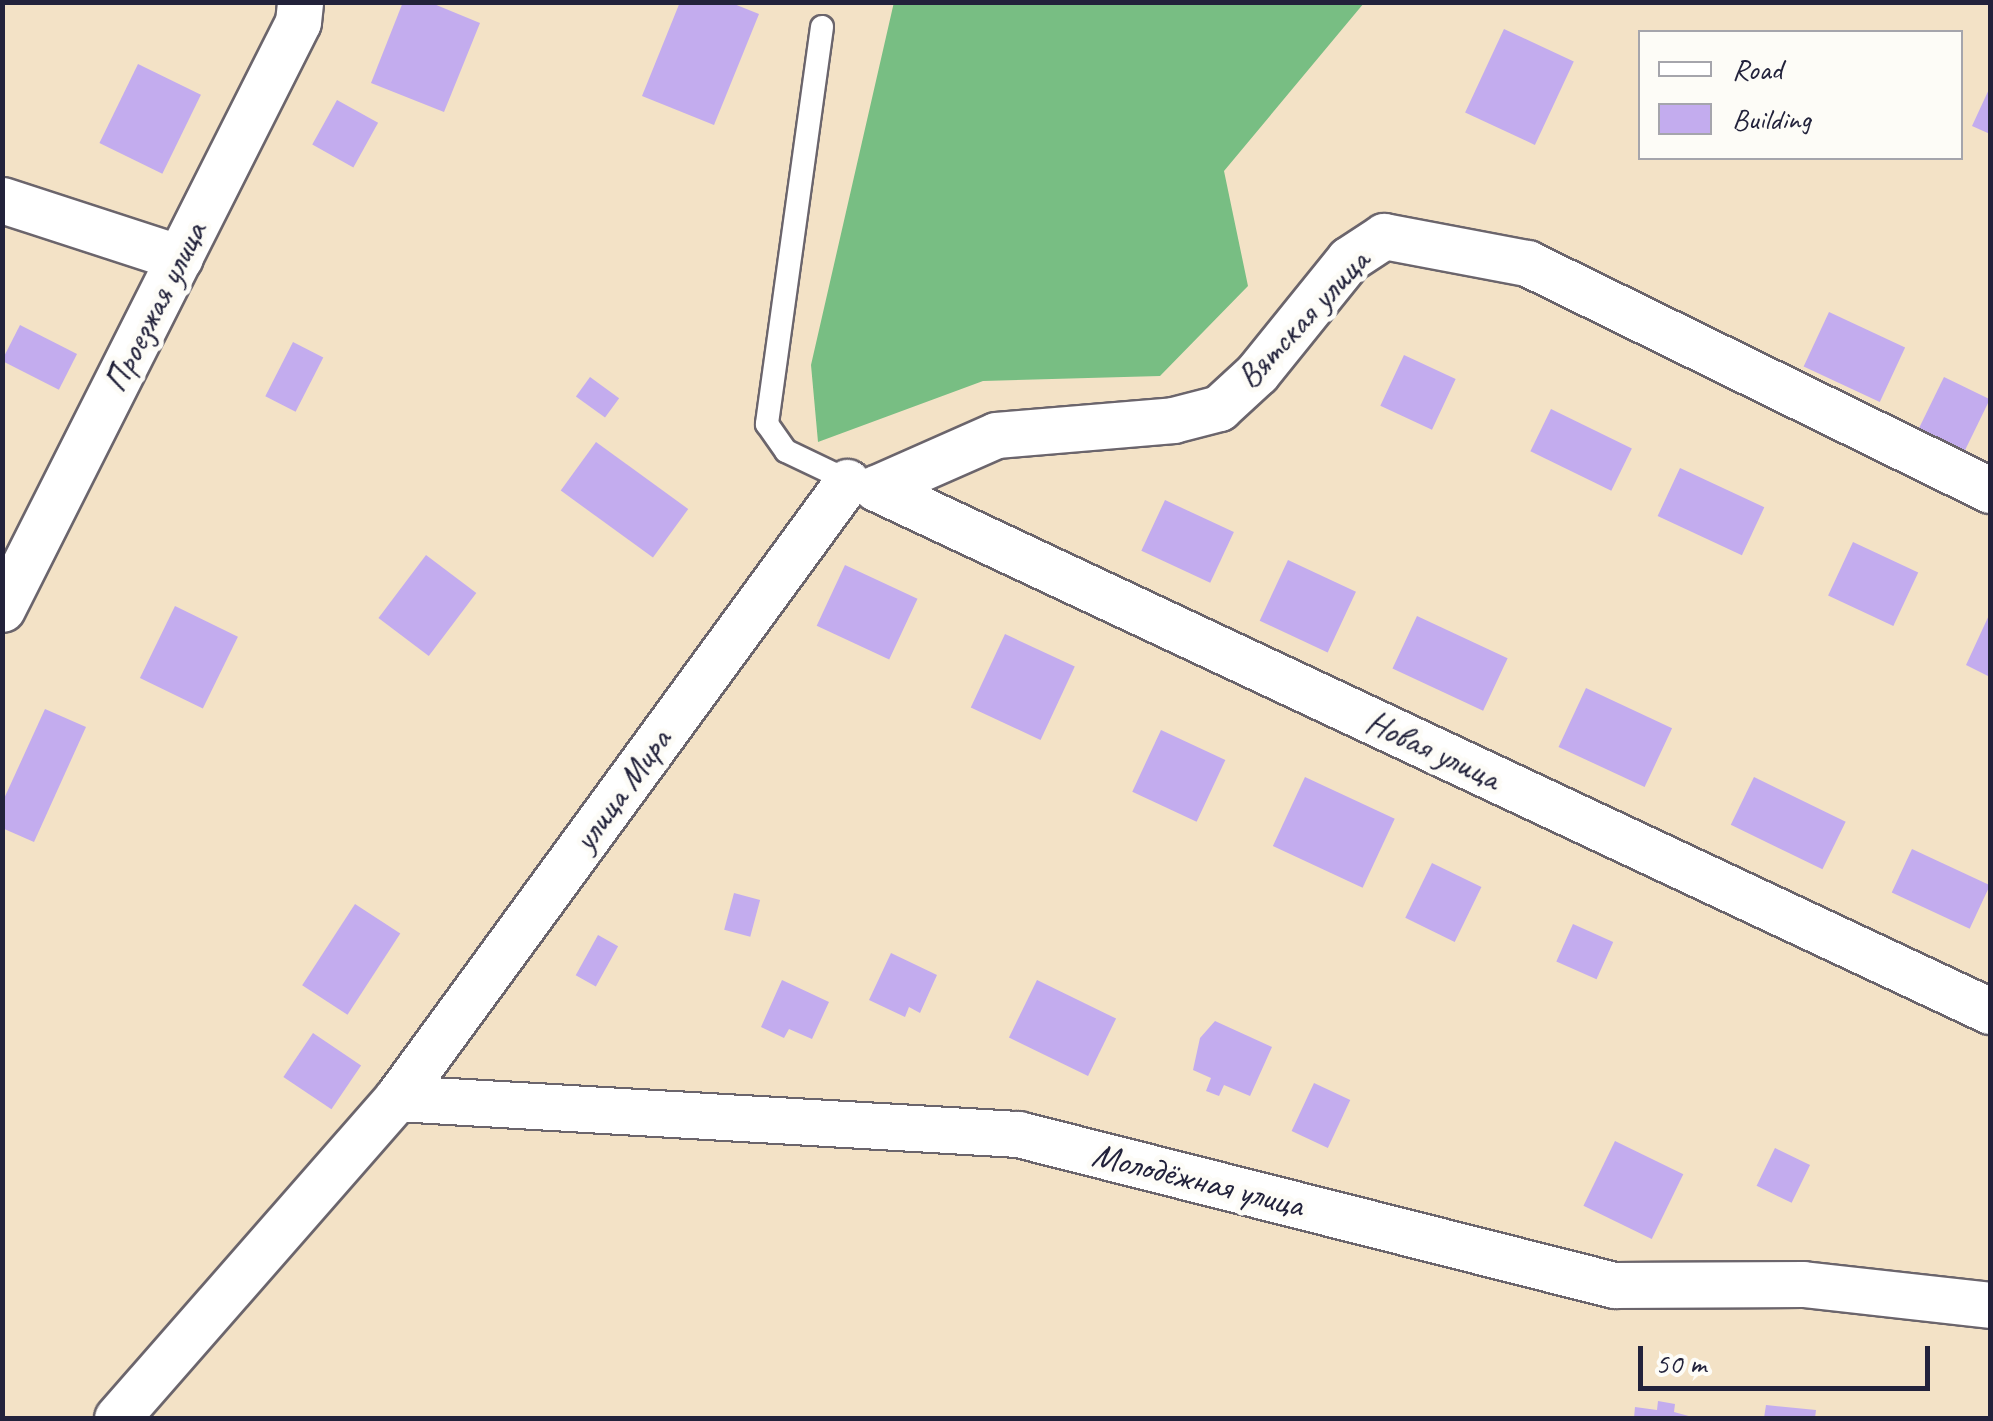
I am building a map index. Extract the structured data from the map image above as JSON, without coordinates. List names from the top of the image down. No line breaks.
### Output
{"streets":{"street":["Проезжая улица","Вятская улица","Новая улица","улица Мира","Молодёжная улица"]},"crossings":[["Вятская улица","Новая улица"],["Вятская улица","улица Мира"],["Новая улица","улица Мира"],["улица Мира","Молодёжная улица"]],"legend":["Road","Building"],"scale_bar":"50 m"}
